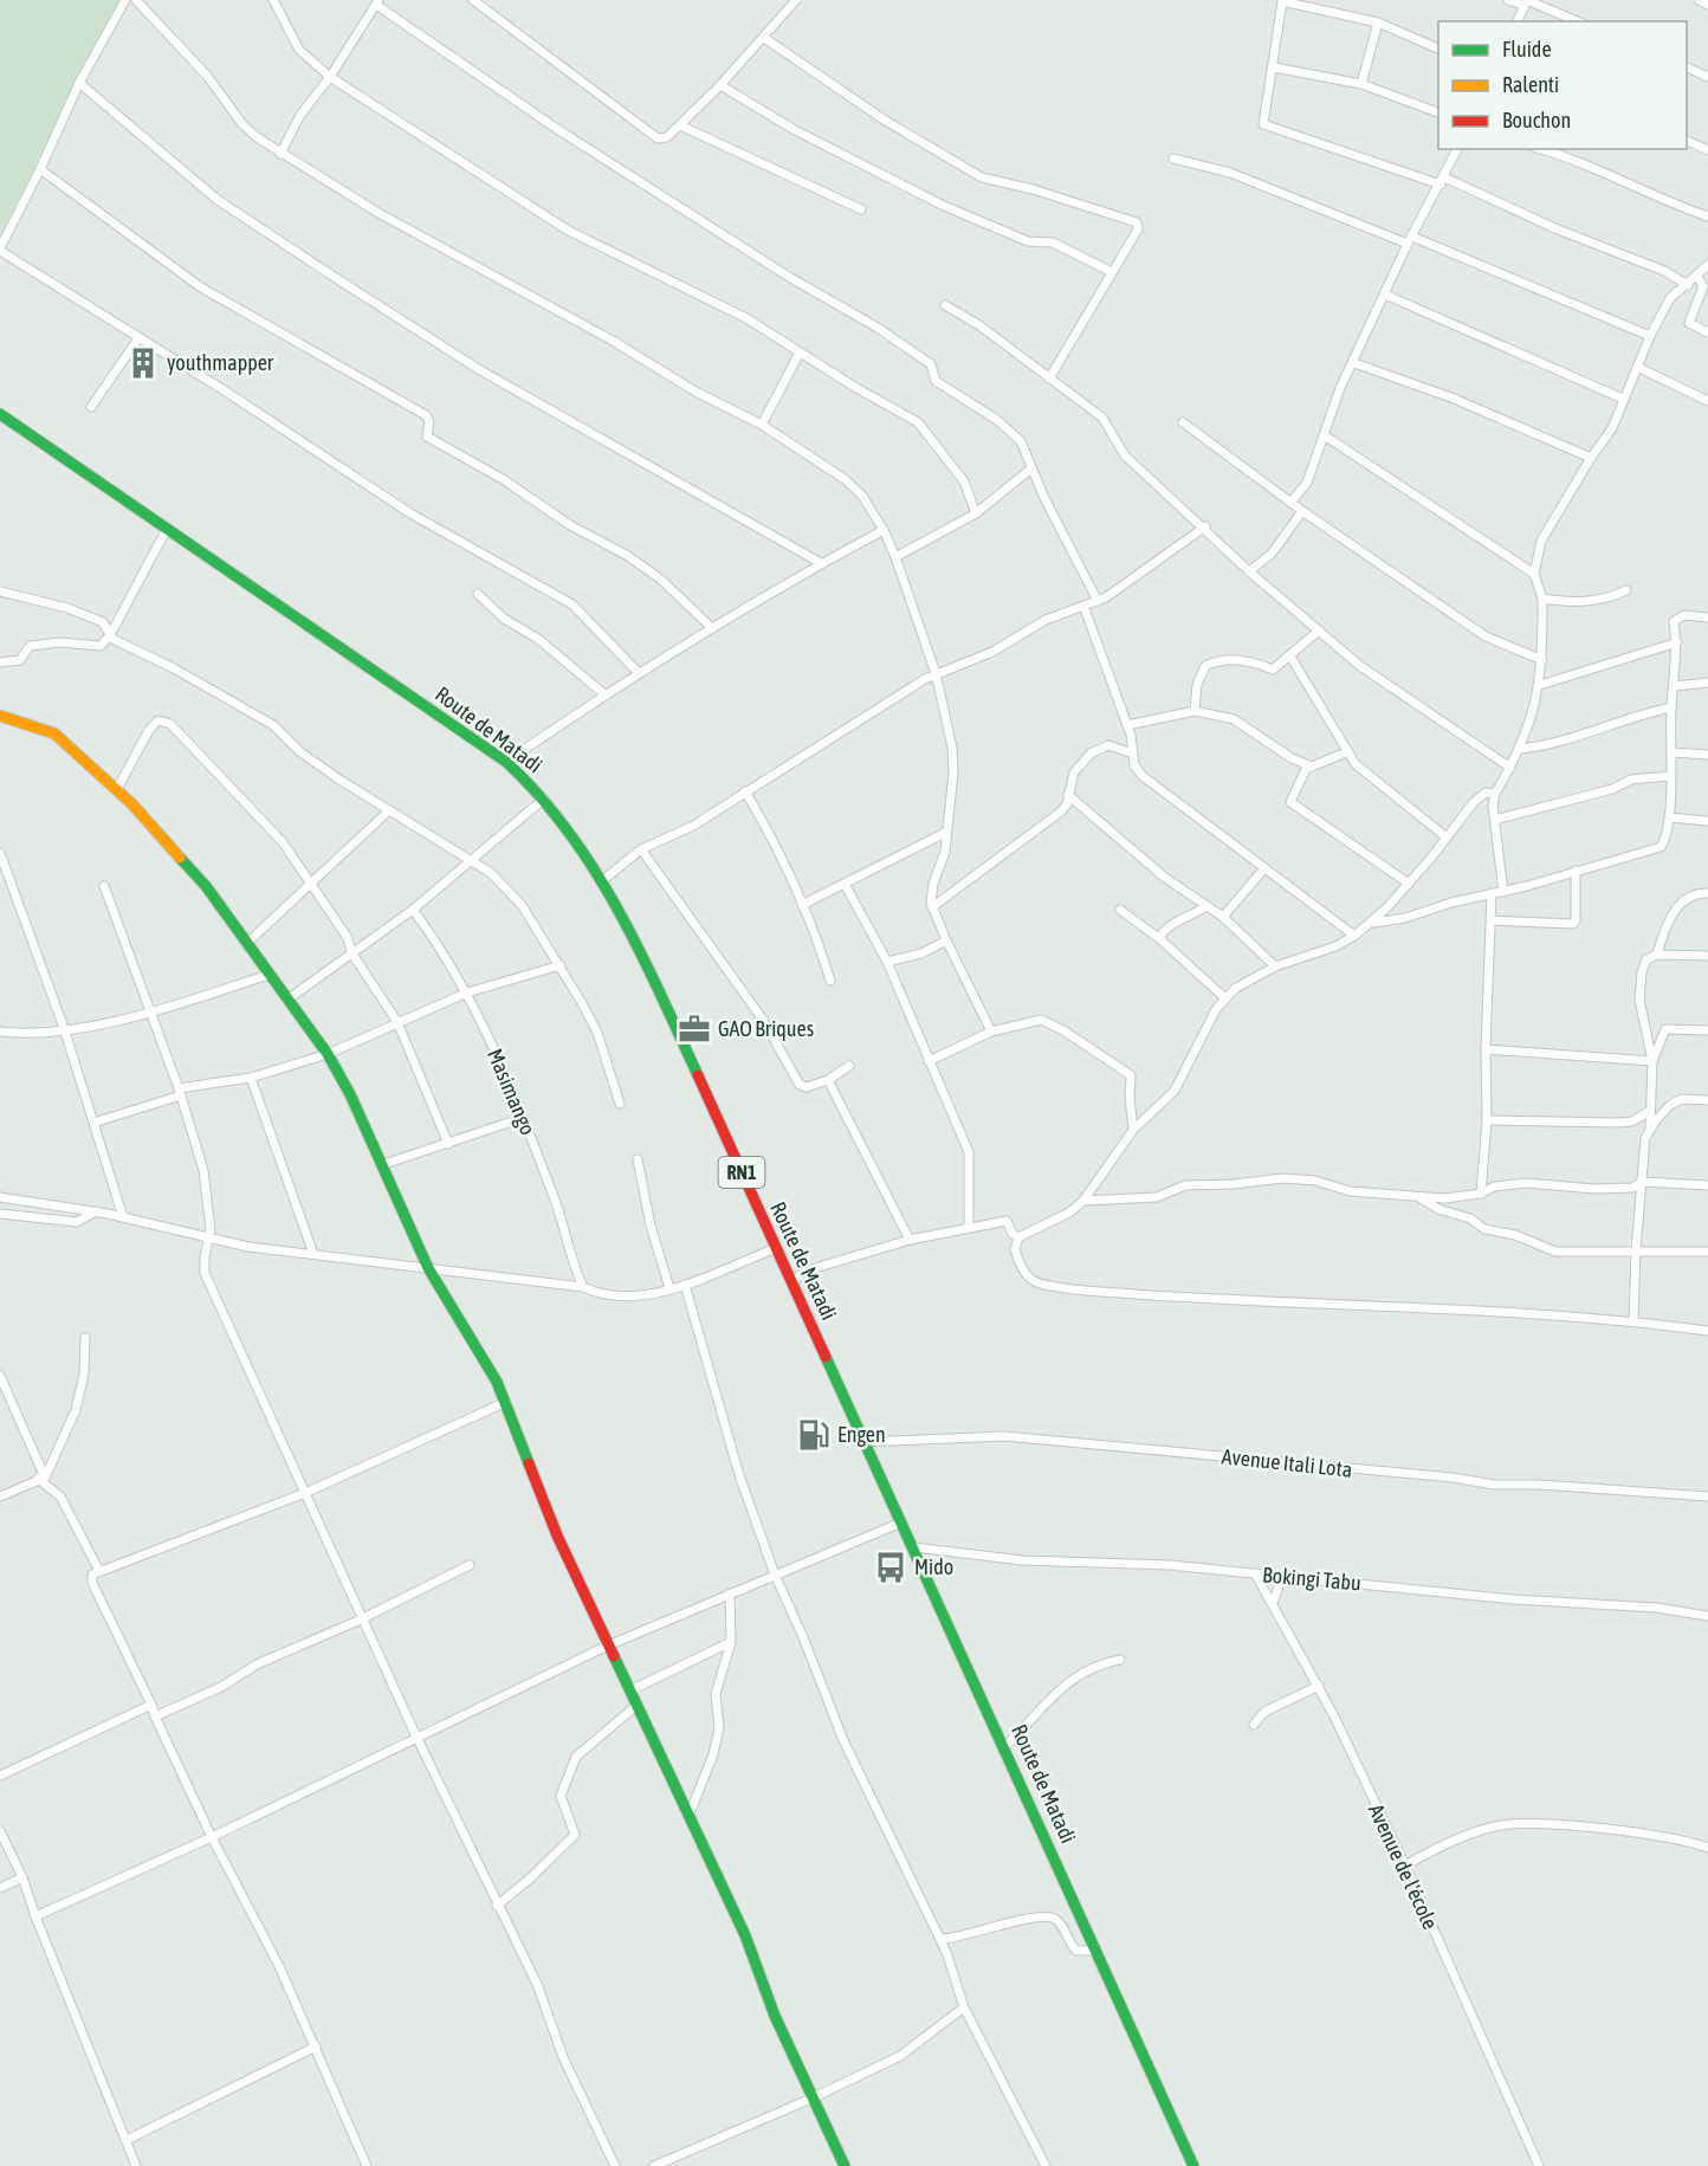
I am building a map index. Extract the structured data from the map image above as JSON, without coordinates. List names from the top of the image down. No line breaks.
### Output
{"streets":{"main road":["Route de Matadi","RN1"],"street":["Masimango","Avenue Itali Lota","Bokingi Tabu","Avenue de l'école"]},"crossings":[["Route de Matadi","Avenue Itali Lota"],["Route de Matadi","Bokingi Tabu"],["Bokingi Tabu","Avenue de l'école"]],"places":{"building":["youthmapper"],"office":["GAO Briques"],"fuel station":["Engen"],"bus stop":["Mido"]},"legend":["Fluide","Ralenti","Bouchon"]}
